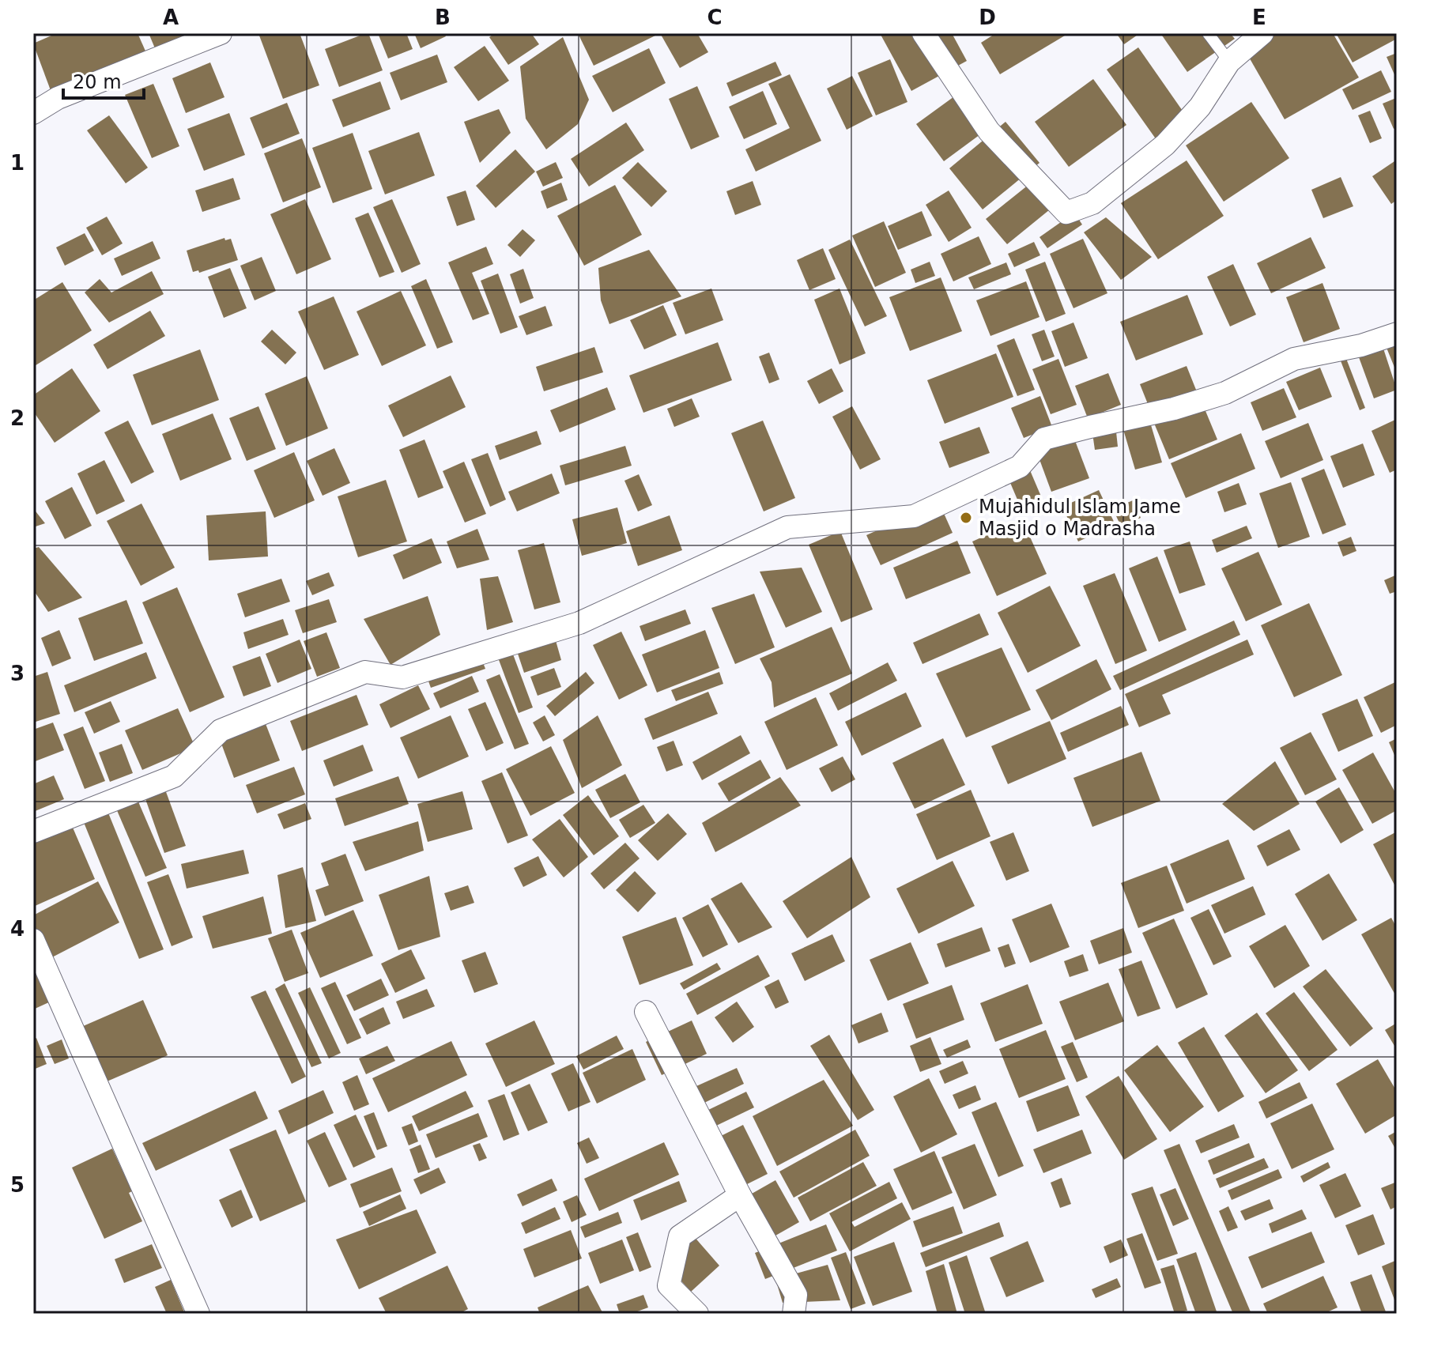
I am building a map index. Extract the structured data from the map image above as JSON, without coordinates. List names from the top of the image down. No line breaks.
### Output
{"places":["Mujahidul Islam Jame Masjid o Madrasha"],"scale_bar":"20 m","grid":{"columns":["A","B","C","D","E"],"rows":["1","2","3","4","5"]}}
